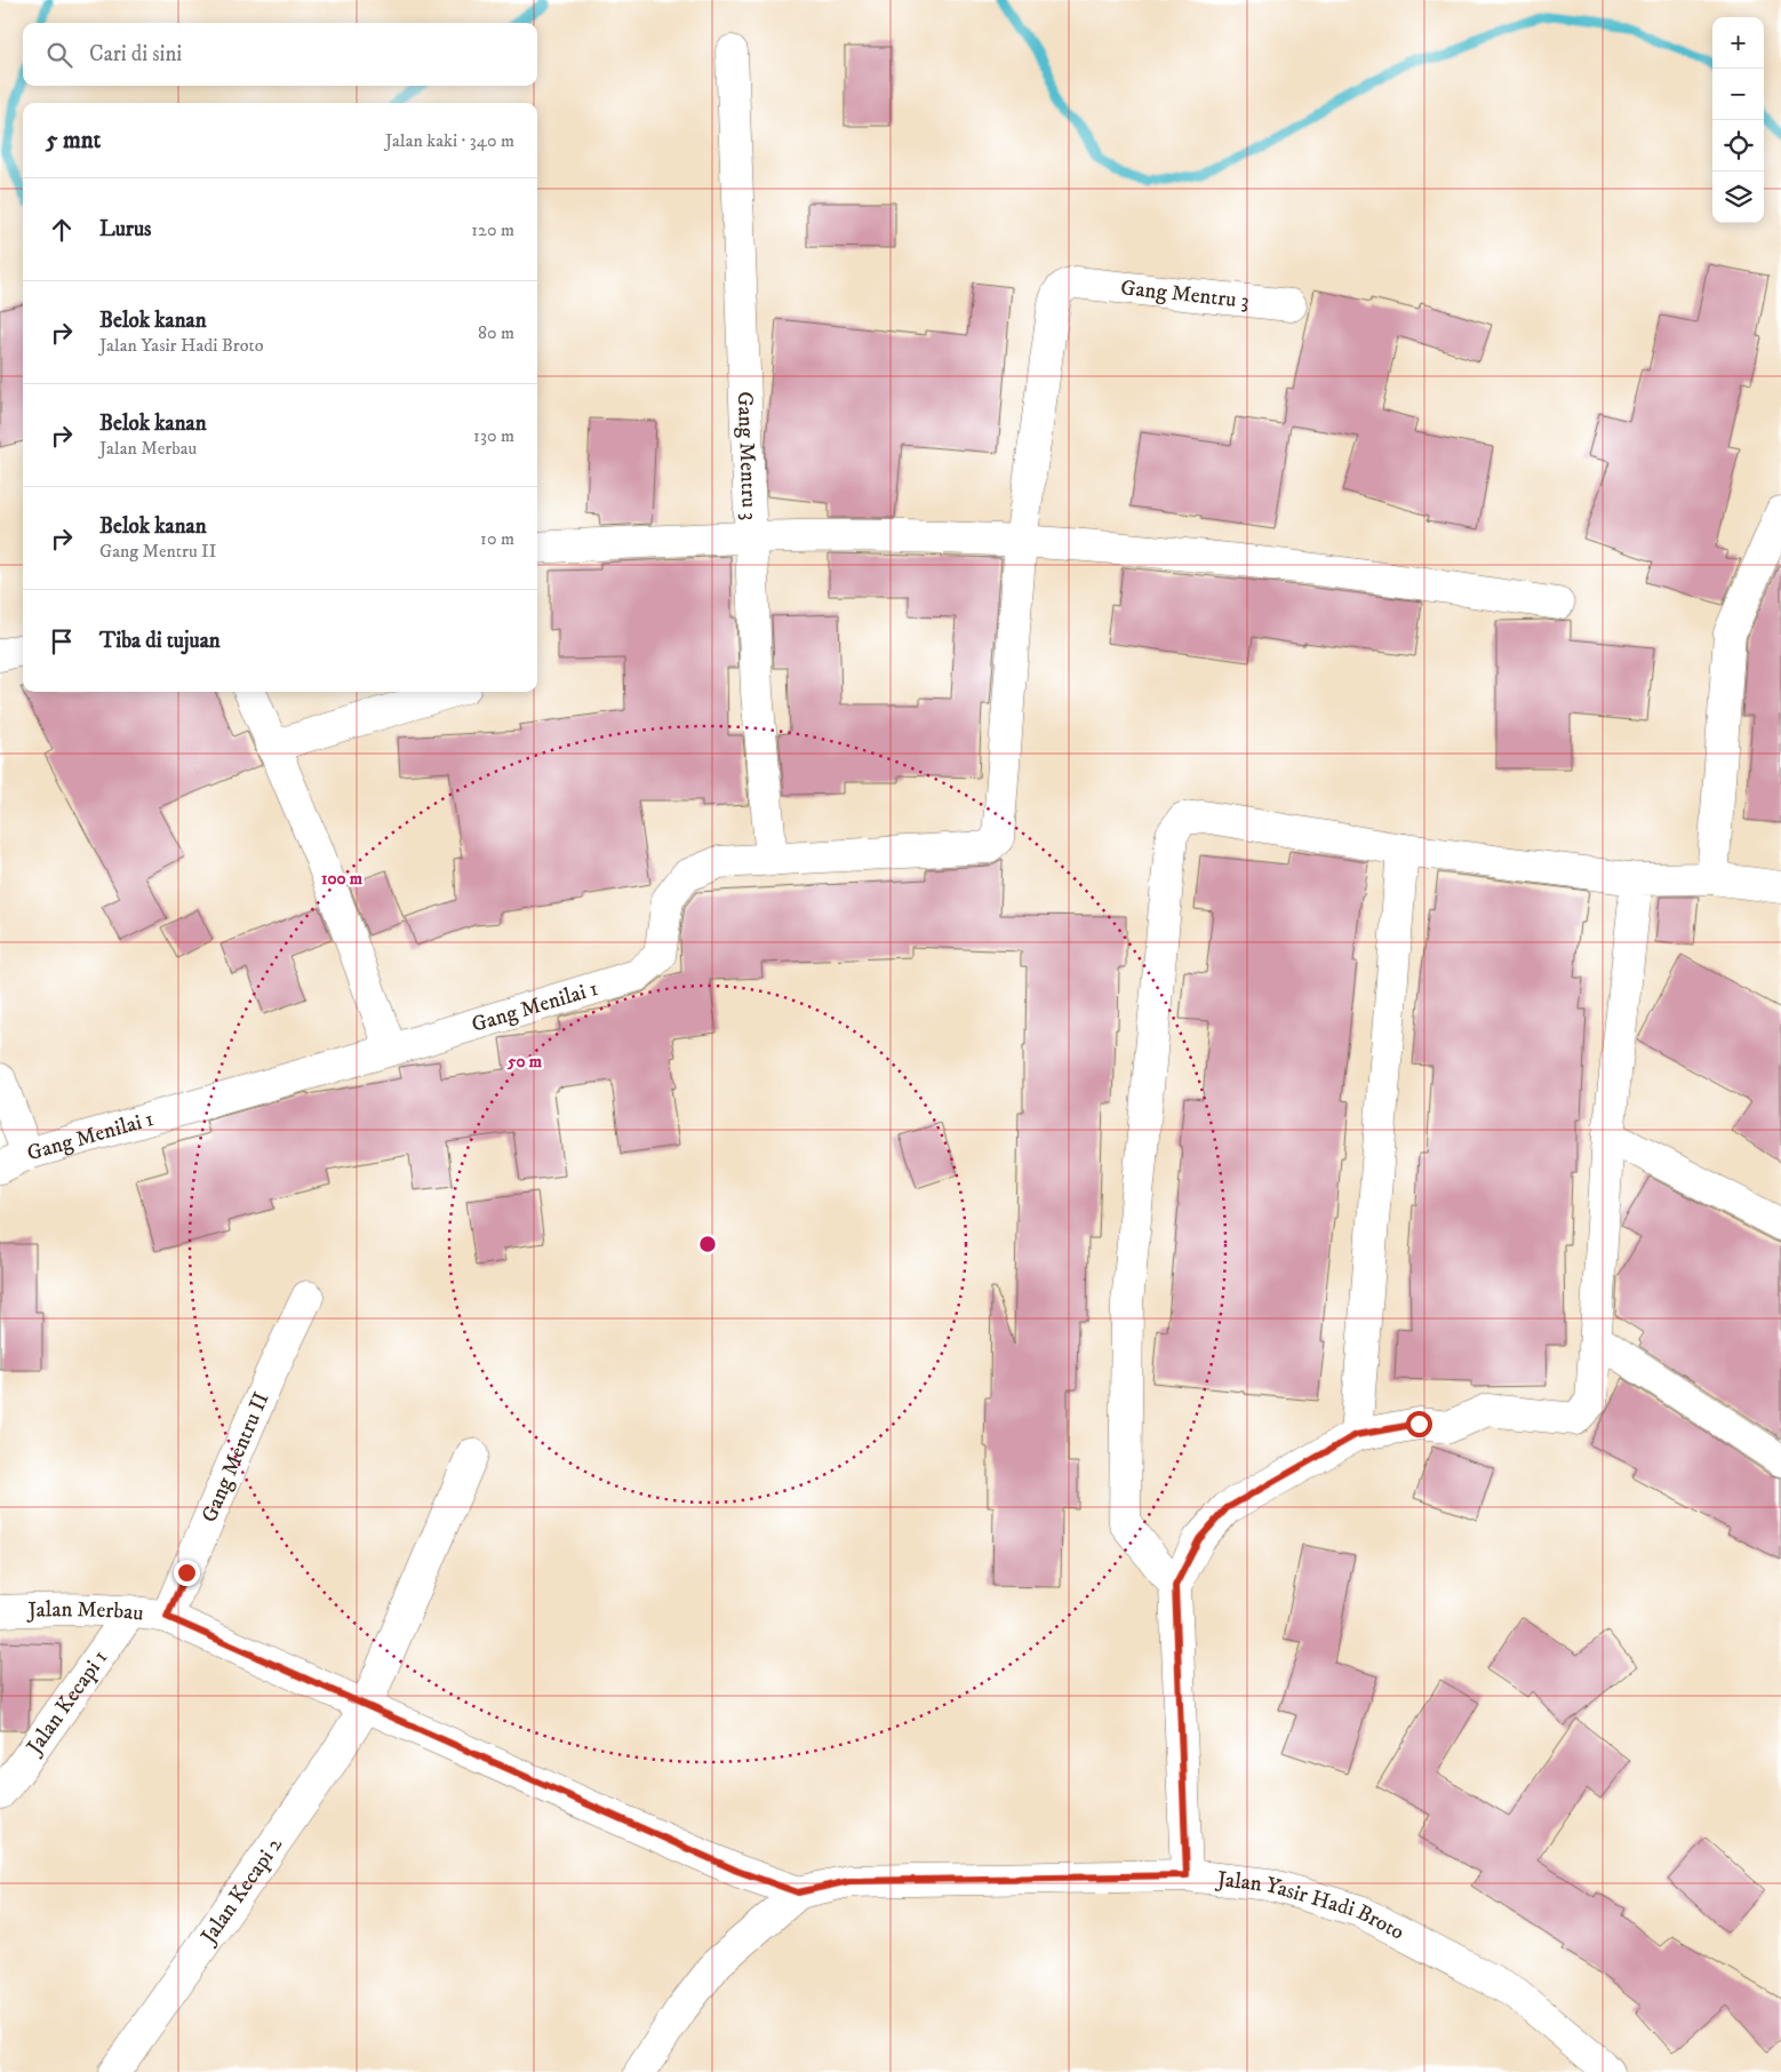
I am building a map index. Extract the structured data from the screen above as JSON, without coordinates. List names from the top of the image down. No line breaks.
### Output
{"streets":{"street":["Gang Mentru 3","Gang Menilai 1","Gang Mentru II","Jalan Merbau","Jalan Kecapi 1","Jalan Kecapi 2","Jalan Yasir Hadi Broto"]},"crossings":[["Gang Mentru 3","Gang Menilai 1"],["Gang Mentru II","Jalan Merbau"],["Jalan Merbau","Jalan Kecapi 1"],["Jalan Merbau","Jalan Kecapi 2"],["Jalan Merbau","Jalan Yasir Hadi Broto"]],"page":{"map_buttons":["+","−"],"search":"Cari di sini","heading":["5 mnt","Jalan kaki · 340 m"],"list":[["Lurus","120 m"],["Belok kanan","Jalan Yasir Hadi Broto","80 m"],["Belok kanan","Jalan Merbau","130 m"],["Belok kanan","Gang Mentru II","10 m"],"Tiba di tujuan"]},"rings":["100 m","50 m"]}
